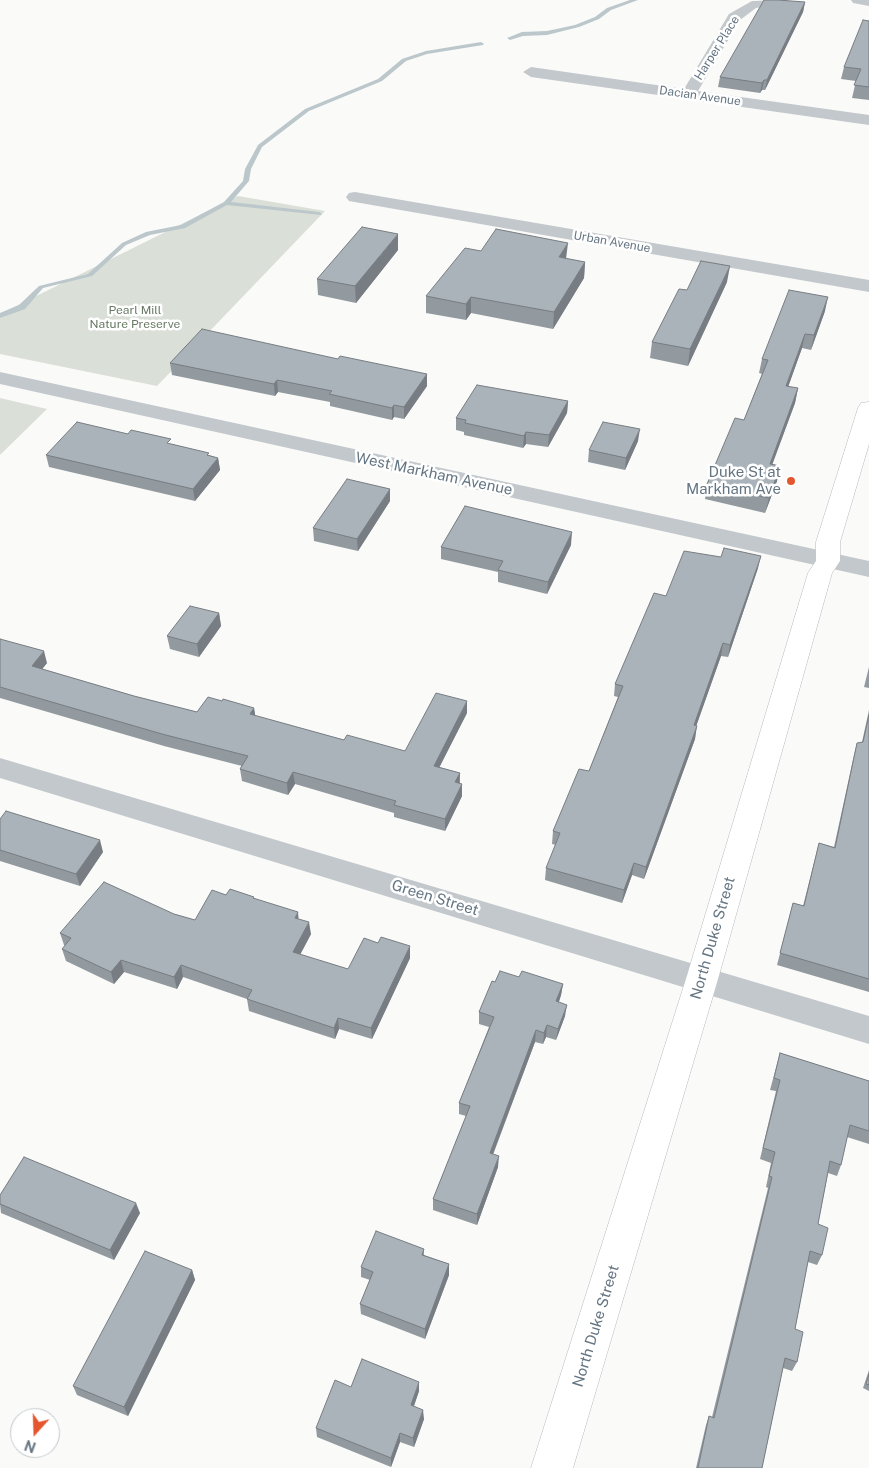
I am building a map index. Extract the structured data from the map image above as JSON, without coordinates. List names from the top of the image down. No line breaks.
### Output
{"streets":{"main road":["North Duke Street"],"street":["Harper Place","Dacian Avenue","Urban Avenue","West Markham Avenue","Green Street"]},"crossings":[["Harper Place","Dacian Avenue"],["West Markham Avenue","North Duke Street"],["Green Street","North Duke Street"]],"parks":["Pearl Mill Nature Preserve"],"places":["Duke St at Markham Ave"],"north":"bottom"}
